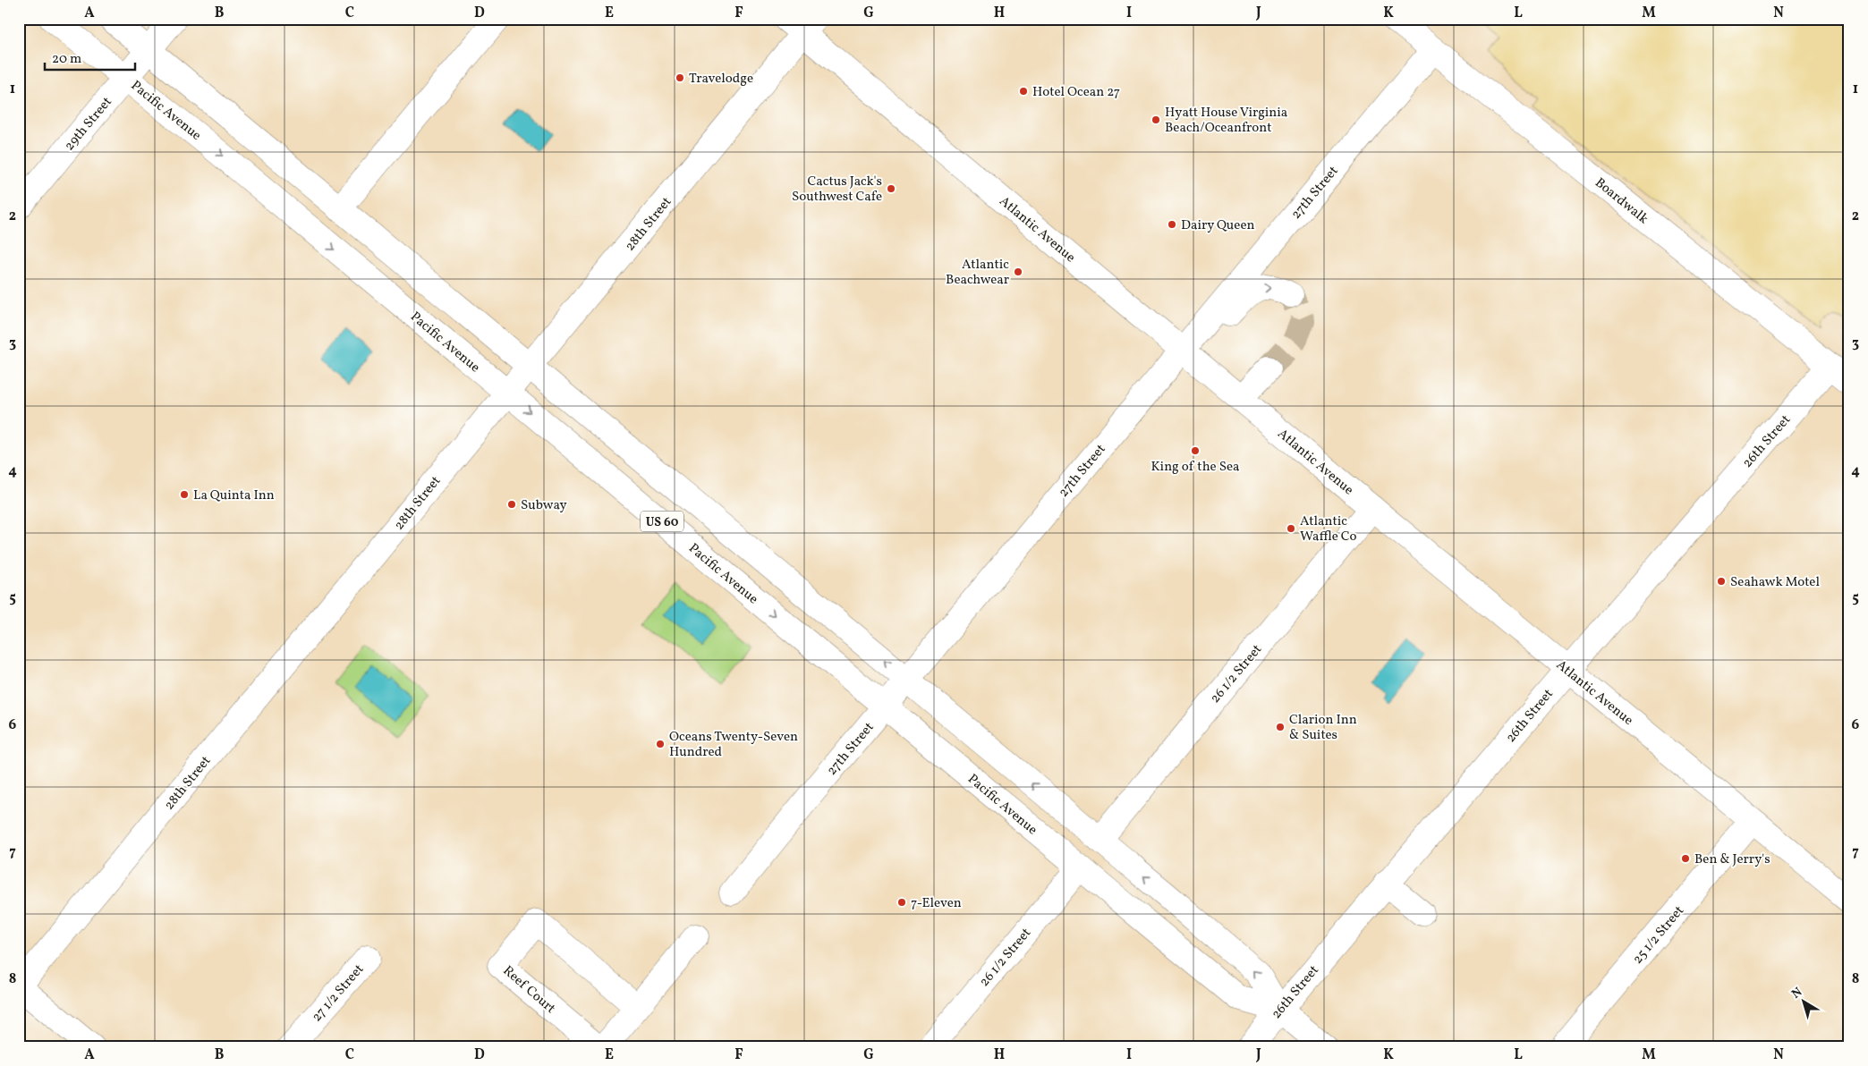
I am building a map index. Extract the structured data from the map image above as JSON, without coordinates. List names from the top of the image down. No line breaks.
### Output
{"streets":{"main road":["Pacific Avenue","29th Street","27th Street","Boardwalk","28th Street","Atlantic Avenue","26th Street","US 60","26 1/2 Street","25 1/2 Street","Reef Court","27 1/2 Street"]},"crossings":[["Pacific Avenue","29th Street"],["Pacific Avenue","27th Street"],["Pacific Avenue","28th Street"],["Pacific Avenue","26th Street"],["Pacific Avenue","26 1/2 Street"],["27th Street","Boardwalk"],["27th Street","Atlantic Avenue"],["Boardwalk","26th Street"],["28th Street","Atlantic Avenue"],["Atlantic Avenue","26th Street"],["Atlantic Avenue","26 1/2 Street"],["Atlantic Avenue","25 1/2 Street"]],"places":["Travelodge","Hotel Ocean 27","Hyatt House Virginia Beach/Oceanfront","Cactus Jack's Southwest Cafe","Dairy Queen","Atlantic Beachwear","King of the Sea","La Quinta Inn","Subway","Atlantic Waffle Co","Seahawk Motel","Clarion Inn & Suites","Oceans Twenty-Seven Hundred","Ben & Jerry's","7-Eleven"],"scale_bar":"20 m","north":"top left","grid":{"columns":["A","B","C","D","E","F","G","H","I","J","K","L","M","N"],"rows":["1","2","3","4","5","6","7","8"]}}
